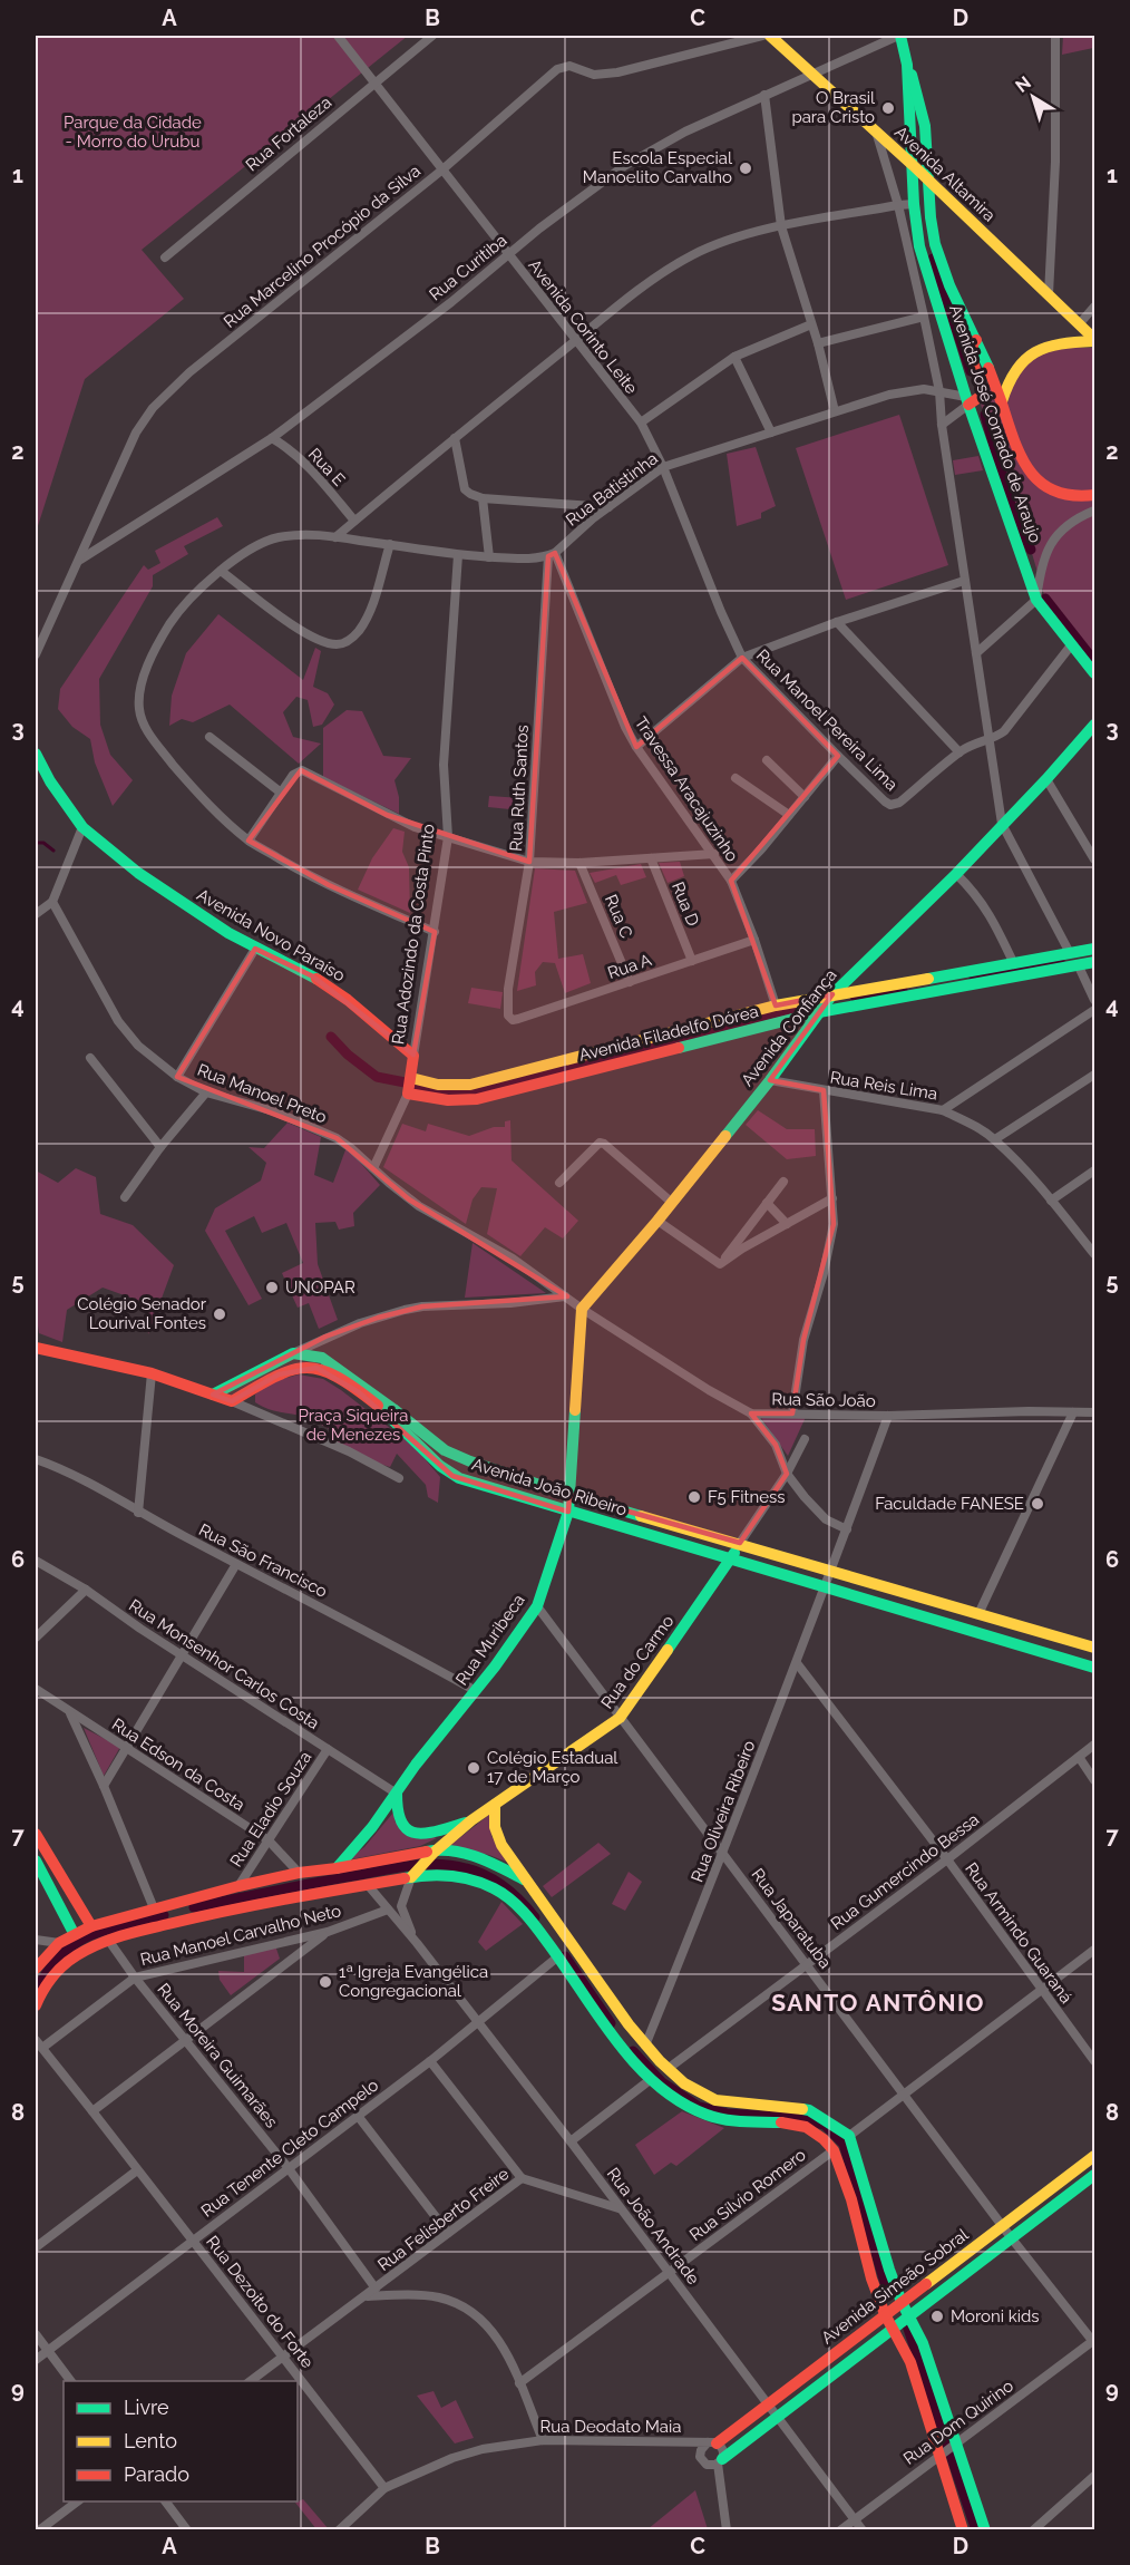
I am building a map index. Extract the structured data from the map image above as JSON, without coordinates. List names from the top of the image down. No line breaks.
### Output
{"streets":{"main road":["Avenida Altamira","Avenida José Conrado de Araujo","Rua Adozindo da Costa Pinto","Avenida Novo Paraíso","Avenida Confiança","Avenida Filadelfo Dórea","Avenida João Ribeiro","Rua Muribeca","Rua do Carmo","Avenida Simeão Sobral"],"street":["Rua Fortaleza","Rua Marcelino Procópio da Silva","Rua Curitiba","Avenida Corinto Leite","Rua E","Rua Batistinha","Rua Manoel Pereira Lima","Rua Ruth Santos","Travessa Aracajuzinho","Rua D","Rua C","Rua A","Rua Reis Lima","Rua Manoel Preto","Rua São João","Rua São Francisco","Rua Monsenhor Carlos Costa","Rua Edson da Costa","Rua Eladio Souza","Rua Oliveira Ribeiro","Rua Gumercindo Bessa","Rua Japaratuba","Rua Armindo Guaraná","Rua Manoel Carvalho Neto","Rua Moreira Guimarães","Rua Tenente Cleto Campelo","Rua Sílvio Romero","Rua Felisberto Freire","Rua João Andrade","Rua Dezoito do Forte","Rua Dom Quirino","Rua Deodato Maia"]},"crossings":[["Rua Fortaleza","Avenida Corinto Leite"],["Avenida Altamira","Rua Curitiba"],["Avenida Altamira","Avenida José Conrado de Araujo"],["Rua Marcelino Procópio da Silva","Rua Curitiba"],["Rua Marcelino Procópio da Silva","Avenida Corinto Leite"],["Rua Curitiba","Avenida Corinto Leite"],["Rua Curitiba","Rua E"],["Avenida Corinto Leite","Rua Batistinha"],["Avenida Corinto Leite","Rua Manoel Pereira Lima"],["Avenida José Conrado de Araujo","Rua Batistinha"],["Rua Batistinha","Rua Manoel Pereira Lima"],["Rua Batistinha","Rua Ruth Santos"],["Rua Batistinha","Travessa Aracajuzinho"],["Rua Ruth Santos","Travessa Aracajuzinho"],["Rua Ruth Santos","Rua A"],["Travessa Aracajuzinho","Rua A"],["Travessa Aracajuzinho","Avenida Filadelfo Dórea"],["Rua D","Rua A"],["Rua C","Rua A"],["Rua Adozindo da Costa Pinto","Avenida Novo Paraíso"],["Rua Adozindo da Costa Pinto","Avenida Filadelfo Dórea"],["Avenida Confiança","Avenida Filadelfo Dórea"],["Avenida Confiança","Rua Reis Lima"],["Avenida Confiança","Rua Manoel Preto"],["Avenida Confiança","Rua São João"],["Avenida Confiança","Rua Muribeca"],["Rua Manoel Preto","Rua São João"],["Rua Manoel Preto","Rua Muribeca"],["Rua São João","Rua Muribeca"],["Avenida João Ribeiro","Rua Muribeca"],["Avenida João Ribeiro","Rua do Carmo"],["Avenida João Ribeiro","Rua Oliveira Ribeiro"],["Rua São Francisco","Rua Muribeca"],["Rua Muribeca","Rua Monsenhor Carlos Costa"],["Rua Muribeca","Rua Japaratuba"],["Rua do Carmo","Rua Japaratuba"],["Rua do Carmo","Rua João Andrade"],["Rua Monsenhor Carlos Costa","Rua Eladio Souza"],["Rua Edson da Costa","Rua Eladio Souza"],["Rua Oliveira Ribeiro","Rua Japaratuba"],["Rua Oliveira Ribeiro","Rua Armindo Guaraná"],["Rua Gumercindo Bessa","Rua Japaratuba"],["Rua Gumercindo Bessa","Rua Armindo Guaraná"],["Rua Japaratuba","Avenida Simeão Sobral"],["Rua Japaratuba","Rua Dom Quirino"],["Rua Manoel Carvalho Neto","Rua Moreira Guimarães"],["Rua Manoel Carvalho Neto","Rua João Andrade"],["Rua Manoel Carvalho Neto","Rua Dezoito do Forte"],["Rua Moreira Guimarães","Rua Tenente Cleto Campelo"],["Rua Moreira Guimarães","Rua Felisberto Freire"],["Rua Tenente Cleto Campelo","Rua João Andrade"],["Rua Tenente Cleto Campelo","Rua Dezoito do Forte"],["Rua Sílvio Romero","Rua João Andrade"],["Rua Felisberto Freire","Rua João Andrade"],["Rua Felisberto Freire","Rua Dezoito do Forte"],["Rua João Andrade","Avenida Simeão Sobral"],["Rua João Andrade","Rua Dom Quirino"],["Avenida Simeão Sobral","Rua Deodato Maia"],["Rua Dezoito do Forte","Rua Deodato Maia"]],"districts":["SANTO ANTÔNIO"],"parks":["Parque da Cidade - Morro do Urubu","Praça Siqueira de Menezes"],"places":["O Brasil para Cristo","Escola Especial Manoelito Carvalho","UNOPAR","Colégio Senador Lourival Fontes","F5 Fitness","Faculdade FANESE","Colégio Estadual 17 de Março","1ª Igreja Evangélica Congregacional","Moroni kids"],"legend":["Livre","Lento","Parado"],"north":"top left","grid":{"columns":["A","B","C","D"],"rows":["1","2","3","4","5","6","7","8","9"]}}
